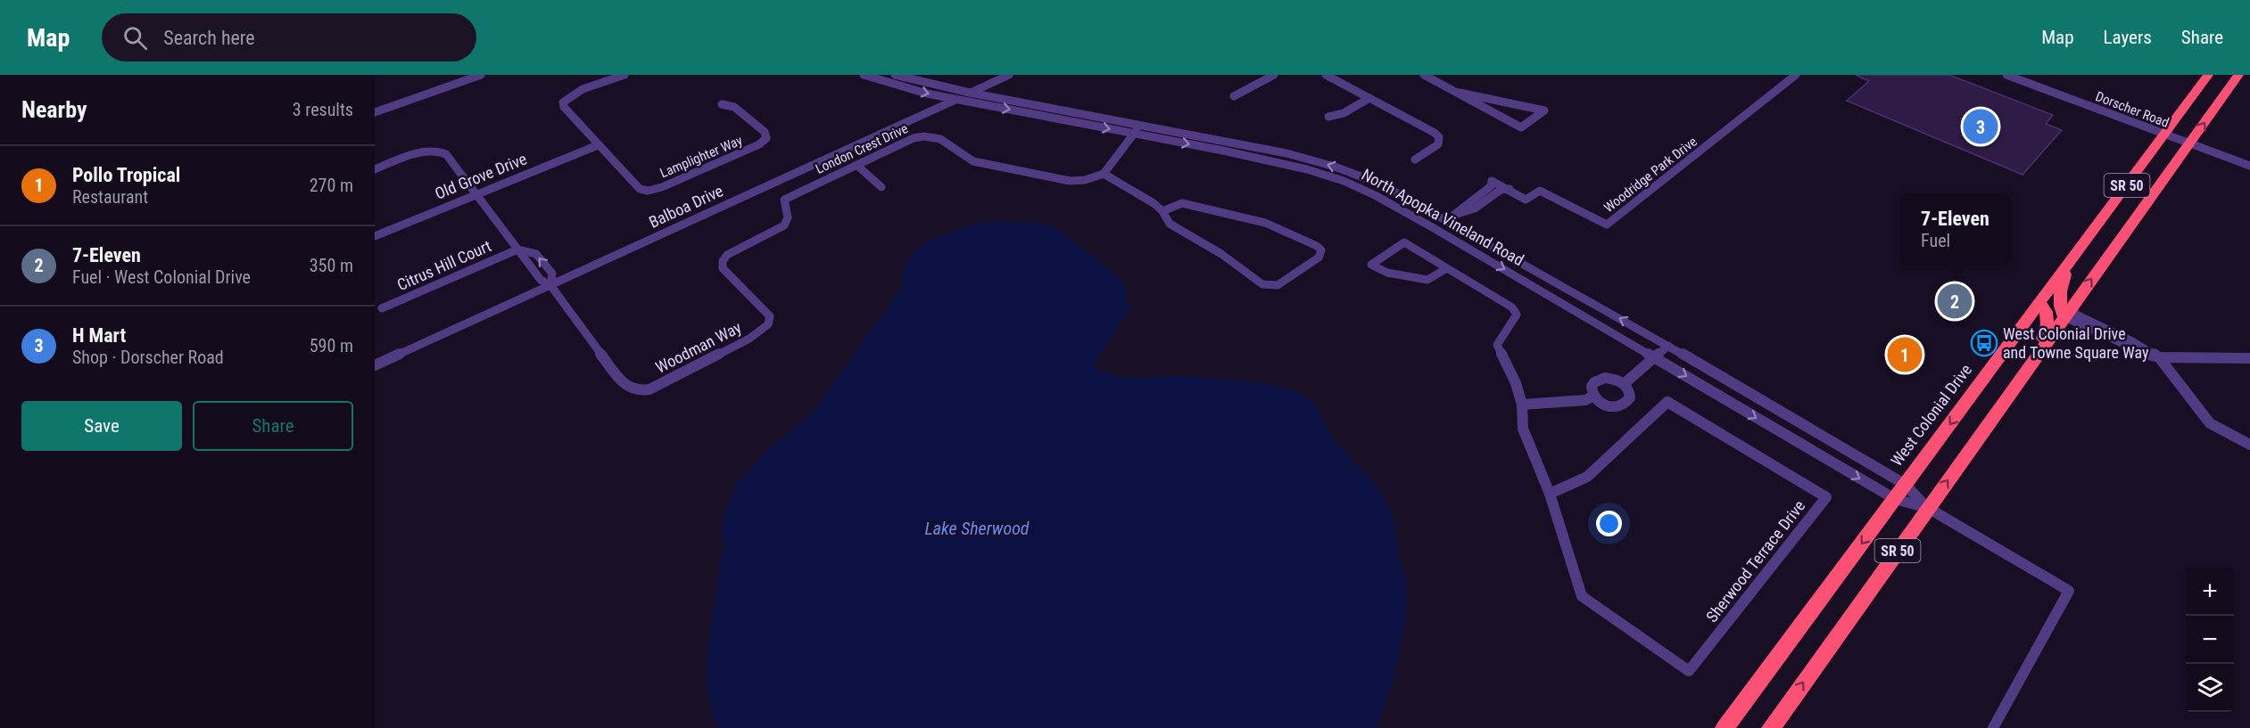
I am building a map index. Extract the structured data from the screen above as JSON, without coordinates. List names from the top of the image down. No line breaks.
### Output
{"streets":{"highway":["SR 50","West Colonial Drive"],"street":["Dorscher Road","London Crest Drive","Lamplighter Way","Woodridge Park Drive","Old Grove Drive","Balboa Drive","North Apopka Vineland Road","Citrus Hill Court","Woodman Way","Sherwood Terrace Drive"]},"crossings":[["Dorscher Road","SR 50"],["Dorscher Road","West Colonial Drive"],["London Crest Drive","Woodman Way"],["Lamplighter Way","Old Grove Drive"],["Woodridge Park Drive","North Apopka Vineland Road"],["Old Grove Drive","Woodman Way"],["SR 50","North Apopka Vineland Road"],["Balboa Drive","North Apopka Vineland Road"],["Balboa Drive","Woodman Way"],["North Apopka Vineland Road","West Colonial Drive"],["Citrus Hill Court","Woodman Way"]],"water":["Lake Sherwood"],"places":{"bus stop":["West Colonial Drive and Towne Square Way"]},"page":{"header":"Map","search":"Search here","nav":["Map","Layers","Share"],"heading":["Nearby","3 results"],"pins":["3","2","1"],"list":[{"mark":"1","name":"Pollo Tropical","note":"Restaurant","value":"270 m"},{"mark":"2","name":"7-Eleven","note":"Fuel · West Colonial Drive","value":"350 m"},{"mark":"3","name":"H Mart","note":"Shop · Dorscher Road","value":"590 m"}],"popup":["7-Eleven","Fuel"],"buttons":["Save","Share"],"map_buttons":["+","−"]}}
